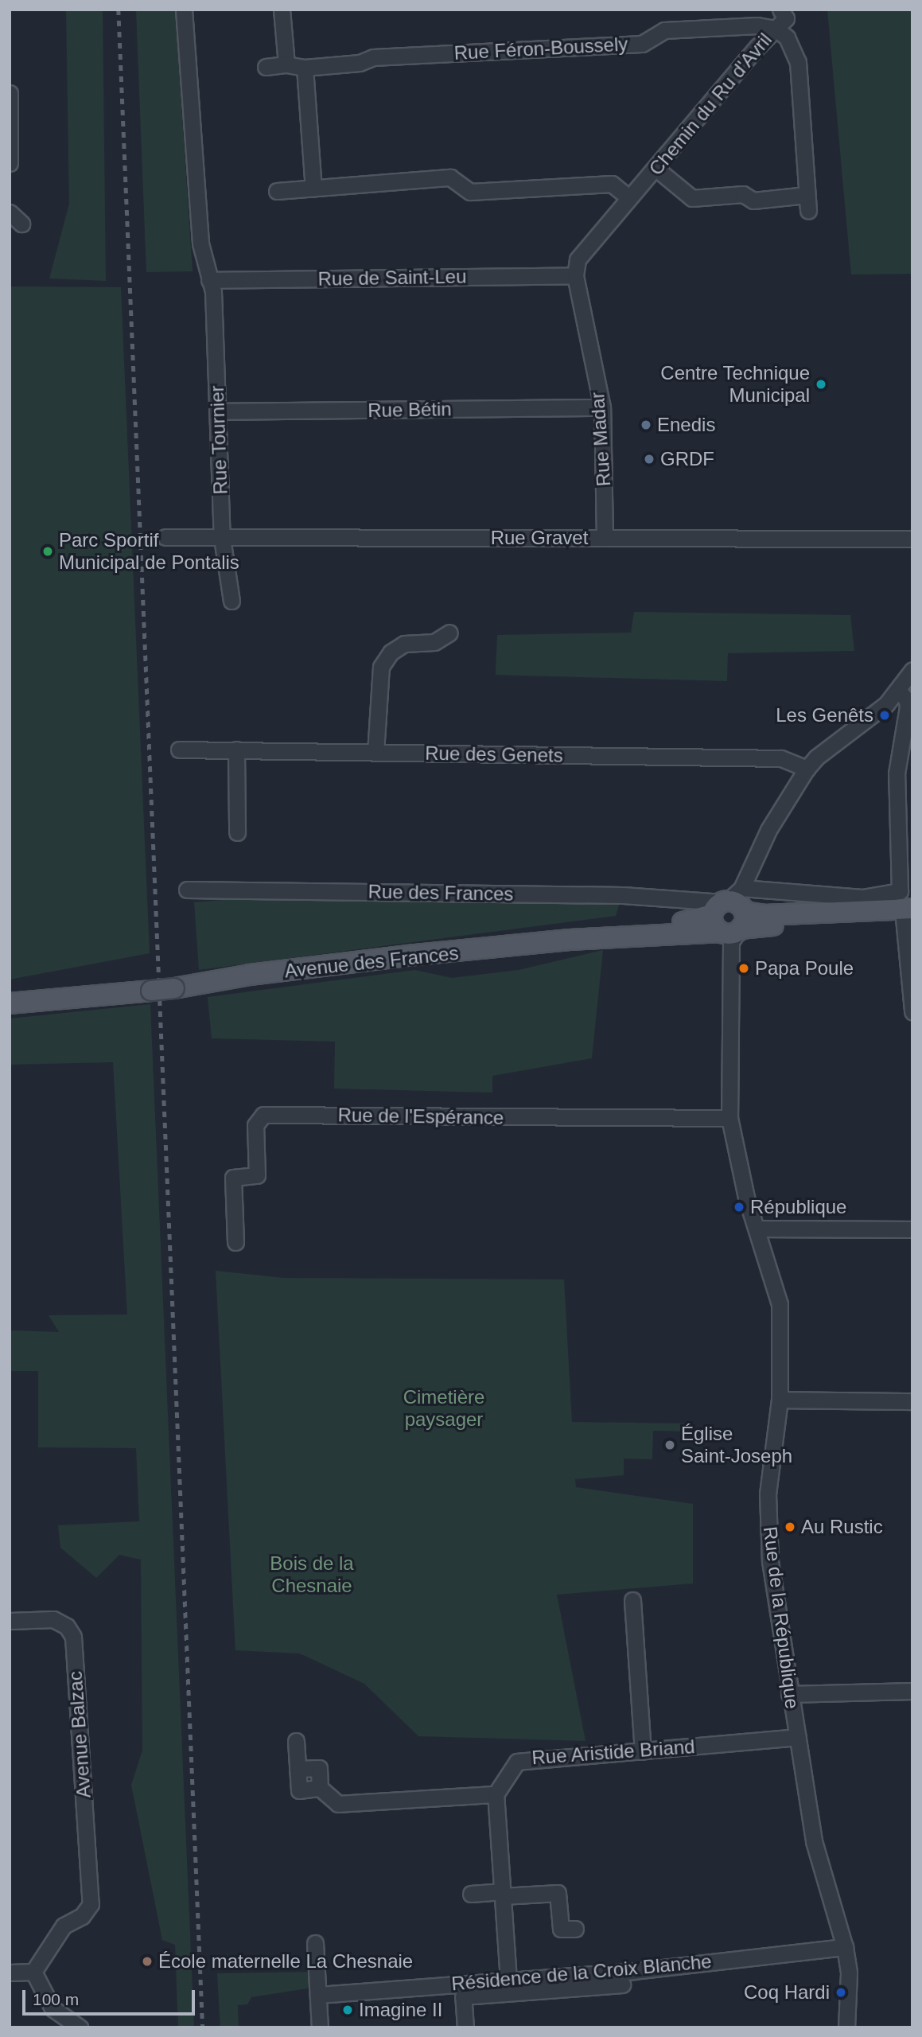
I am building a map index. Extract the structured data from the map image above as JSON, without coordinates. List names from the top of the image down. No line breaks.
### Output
{"streets":{"main road":["Avenue des Frances"],"street":["Rue Féron-Boussely","Chemin du Ru d'Avril","Rue de Saint-Leu","Rue Bétin","Rue Madar","Rue Tournier","Rue Gravet","Rue des Genets","Rue des Frances","Rue de l'Espérance","Rue de la République","Avenue Balzac","Rue Aristide Briand","Résidence de la Croix Blanche"]},"crossings":[["Rue Féron-Boussely","Chemin du Ru d'Avril"],["Chemin du Ru d'Avril","Rue de Saint-Leu"],["Chemin du Ru d'Avril","Rue Madar"],["Rue de Saint-Leu","Rue Madar"],["Rue de Saint-Leu","Rue Tournier"],["Rue Bétin","Rue Madar"],["Rue Bétin","Rue Tournier"],["Rue Madar","Rue Gravet"],["Rue Tournier","Rue Gravet"],["Rue des Genets","Rue de la République"],["Rue des Frances","Avenue des Frances"],["Rue des Frances","Rue de la République"],["Avenue des Frances","Rue de la République"],["Rue de l'Espérance","Rue de la République"],["Rue de la République","Rue Aristide Briand"],["Rue de la République","Résidence de la Croix Blanche"]],"parks":["Cimetière paysager","Bois de la Chesnaie"],"places":["Centre Technique Municipal","Enedis","GRDF","Parc Sportif Municipal de Pontalis","Les Genêts","Papa Poule","République","Église Saint-Joseph","Au Rustic","École maternelle La Chesnaie","Coq Hardi","Imagine II"],"scale_bar":"100 m"}
